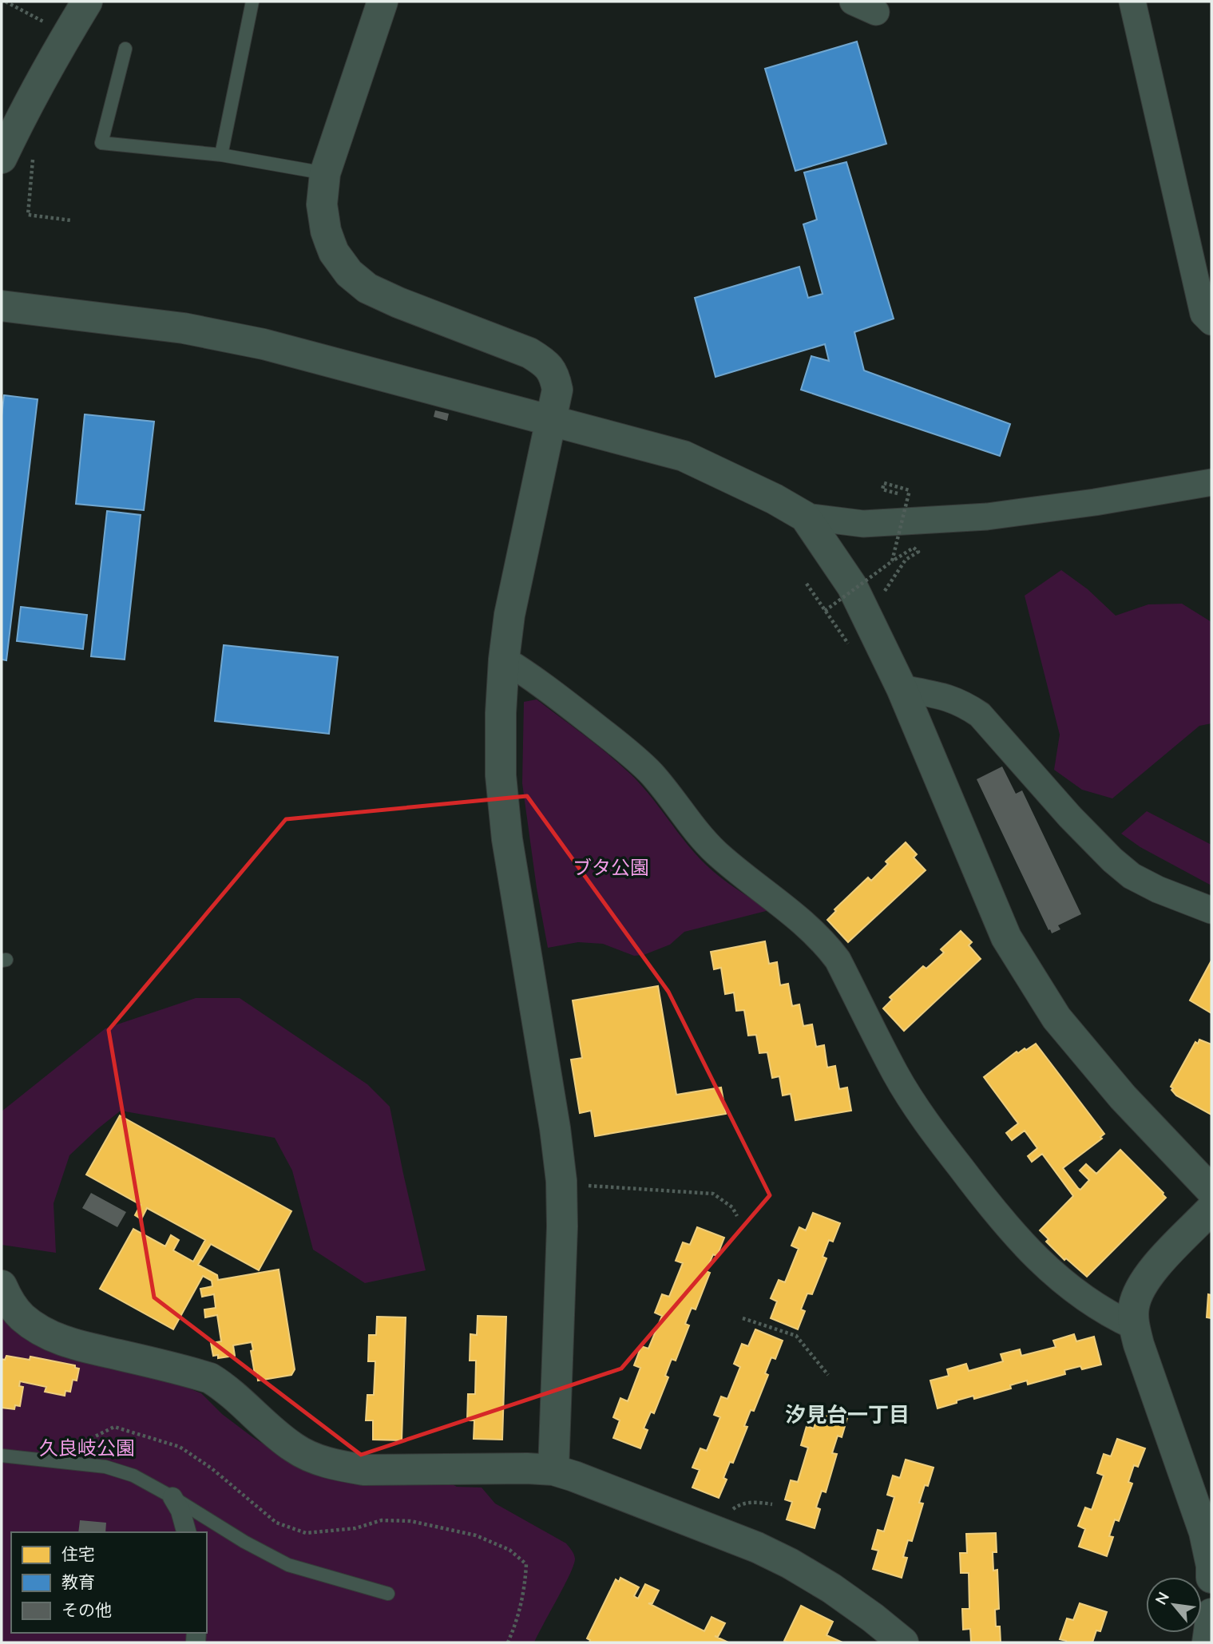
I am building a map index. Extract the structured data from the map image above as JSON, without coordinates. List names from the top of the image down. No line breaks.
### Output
{"districts":["汐見台一丁目"],"parks":["ブタ公園","久良岐公園"],"legend":["住宅","教育","その他"],"north":"top left"}
